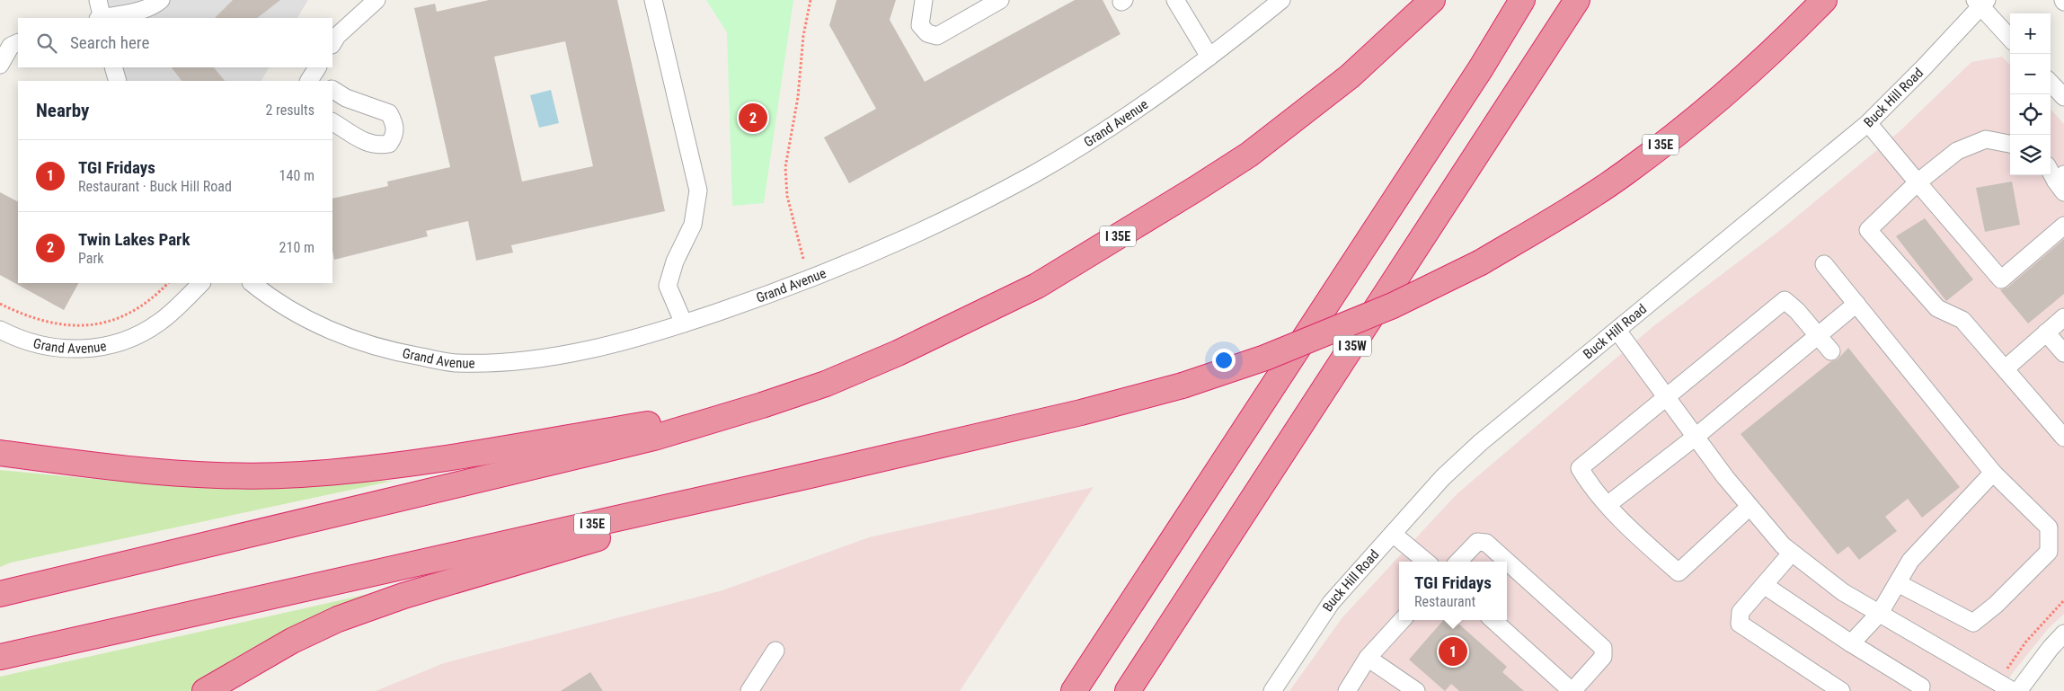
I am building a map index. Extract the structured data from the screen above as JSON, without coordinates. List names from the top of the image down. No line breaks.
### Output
{"streets":{"highway":["I 35E","I 35W"],"street":["Buck Hill Road","Grand Avenue"]},"page":{"map_buttons":["+","−"],"search":"Search here","heading":["Nearby","2 results"],"pins":["2","1"],"list":[{"mark":"1","name":"TGI Fridays","note":"Restaurant · Buck Hill Road","value":"140 m"},{"mark":"2","name":"Twin Lakes Park","note":"Park","value":"210 m"}],"popup":["TGI Fridays","Restaurant"]}}
